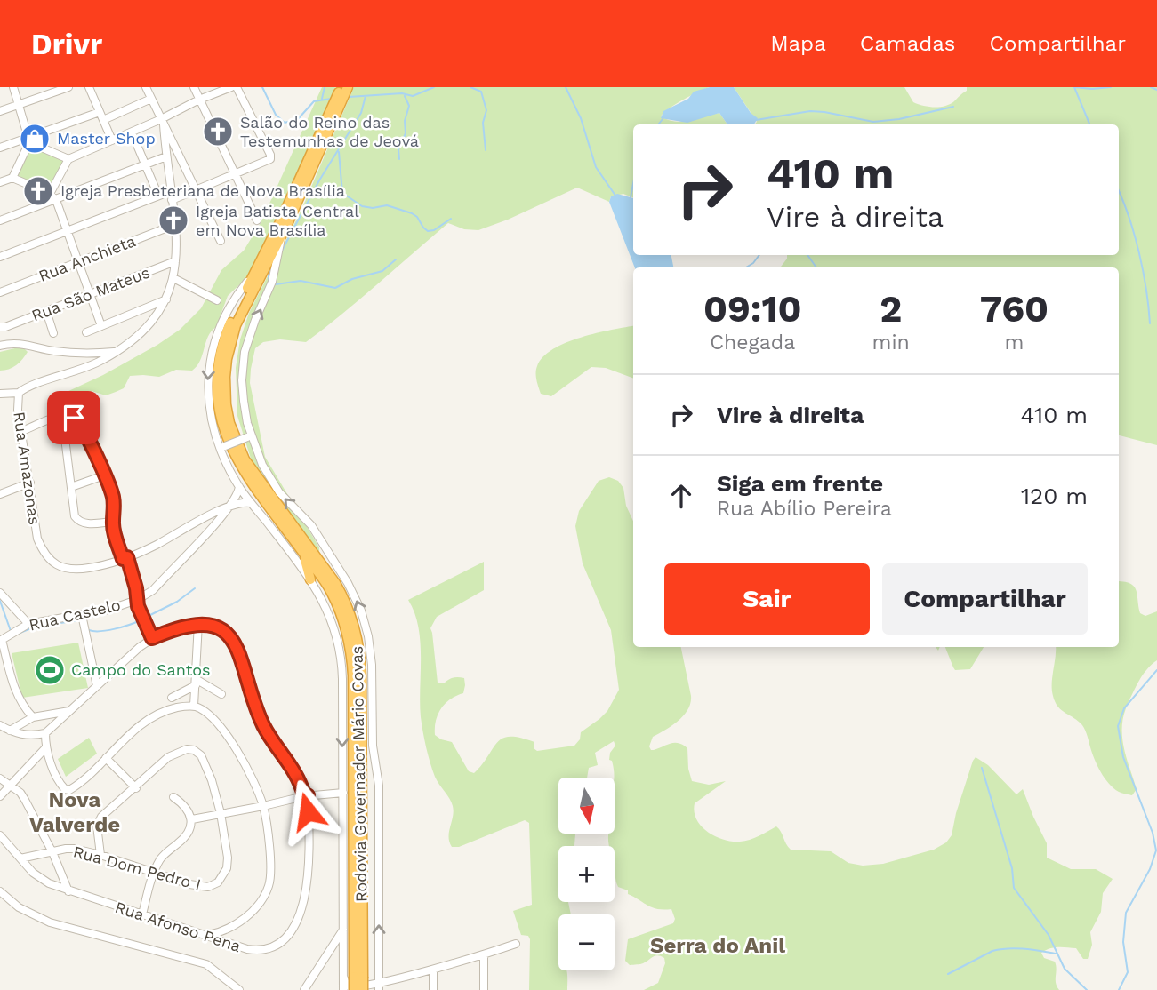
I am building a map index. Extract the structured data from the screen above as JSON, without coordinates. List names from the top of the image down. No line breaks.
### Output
{"streets":{"highway":["Rodovia Governador Mário Covas"],"street":["Rua Anchieta","Rua São Mateus","Rua Amazonas","Rua Castelo","Rua Dom Pedro I","Rua Afonso Pena"]},"crossings":[["Rua Anchieta","Rua Amazonas"],["Rua São Mateus","Rua Amazonas"],["Rua Amazonas","Rua Castelo"],["Rua Dom Pedro I","Rua Afonso Pena"]],"districts":["Nova Valverde","Serra do Anil"],"places":{"church":["Salão do Reino das Testemunhas de Jeová","Igreja Presbeteriana de Nova Brasília","Igreja Batista Central em Nova Brasília"],"shop":["Master Shop"],"sports":["Campo do Santos"]},"north":"bottom","page":{"header":"Drivr","nav":["Mapa","Camadas","Compartilhar"],"turn":["410 m","Vire à direita"],"eta":["09:10","Chegada","2","min","760","m"],"list":[{"name":"Vire à direita","value":"410 m"},{"name":"Siga em frente","note":"Rua Abílio Pereira","value":"120 m"}],"buttons":["Sair","Compartilhar"],"map_buttons":["+","−"]}}
